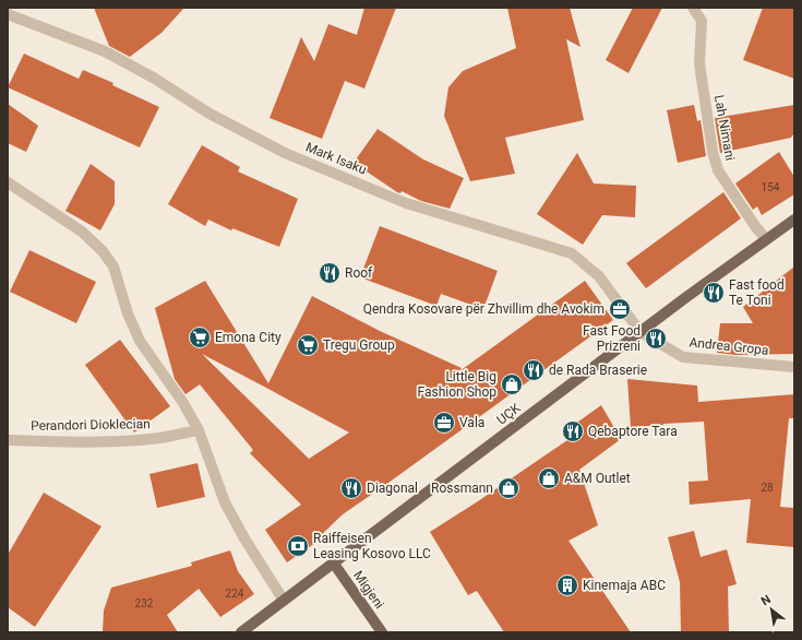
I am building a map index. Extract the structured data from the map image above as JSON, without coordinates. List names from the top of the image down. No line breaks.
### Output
{"streets":{"main road":["UÇK","Migjeni"],"street":["Lah Nimani","Mark Isaku","Andrea Gropa","Perandori Dioklecian"]},"crossings":[["Lah Nimani","UÇK"],["Mark Isaku","Andrea Gropa"],["Mark Isaku","UÇK"],["Andrea Gropa","UÇK"],["UÇK","Migjeni"]],"places":{"restaurant":["Roof","Fast food Te Toni","Fast Food Prizreni","de Rada Braserie","Qebaptore Tara","Diagonal"],"office":["Qendra Kosovare për Zhvillim dhe Avokim","Vala"],"supermarket":["Emona City","Tregu Group"],"shop":["Little Big Fashion Shop","A&M Outlet","Rossmann"],"bank":["Raiffeisen Leasing Kosovo LLC"],"building":["Kinemaja ABC"]},"house_numbers":["154","28","224","232"],"north":"top left"}
